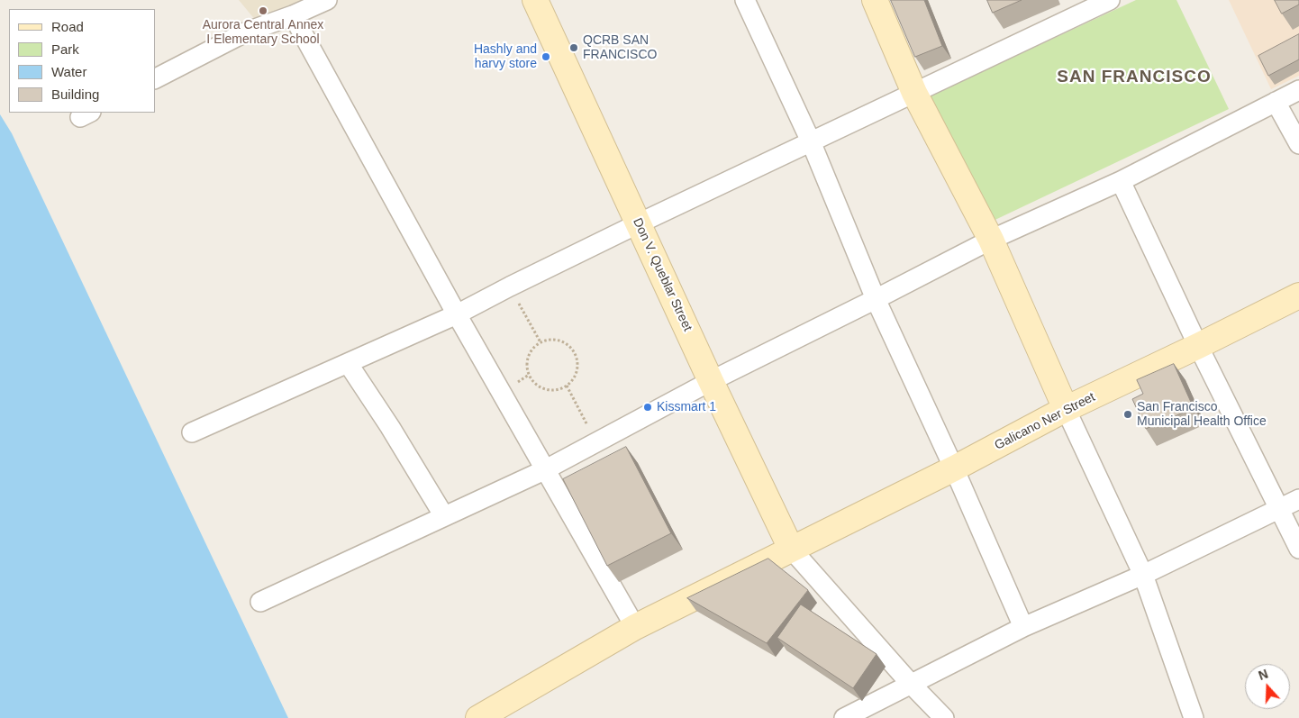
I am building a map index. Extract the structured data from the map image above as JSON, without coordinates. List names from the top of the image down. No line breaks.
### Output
{"streets":{"main road":["Don V. Queblar Street","Galicano Ner Street"]},"crossings":[["Don V. Queblar Street","Galicano Ner Street"]],"districts":["SAN FRANCISCO"],"places":["Aurora Central Annex I Elementary School","QCRB SAN FRANCISCO","Hashly and harvy store","Kissmart 1","San Francisco Municipal Health Office"],"legend":["Road","Park","Water","Building"],"north":"top"}
